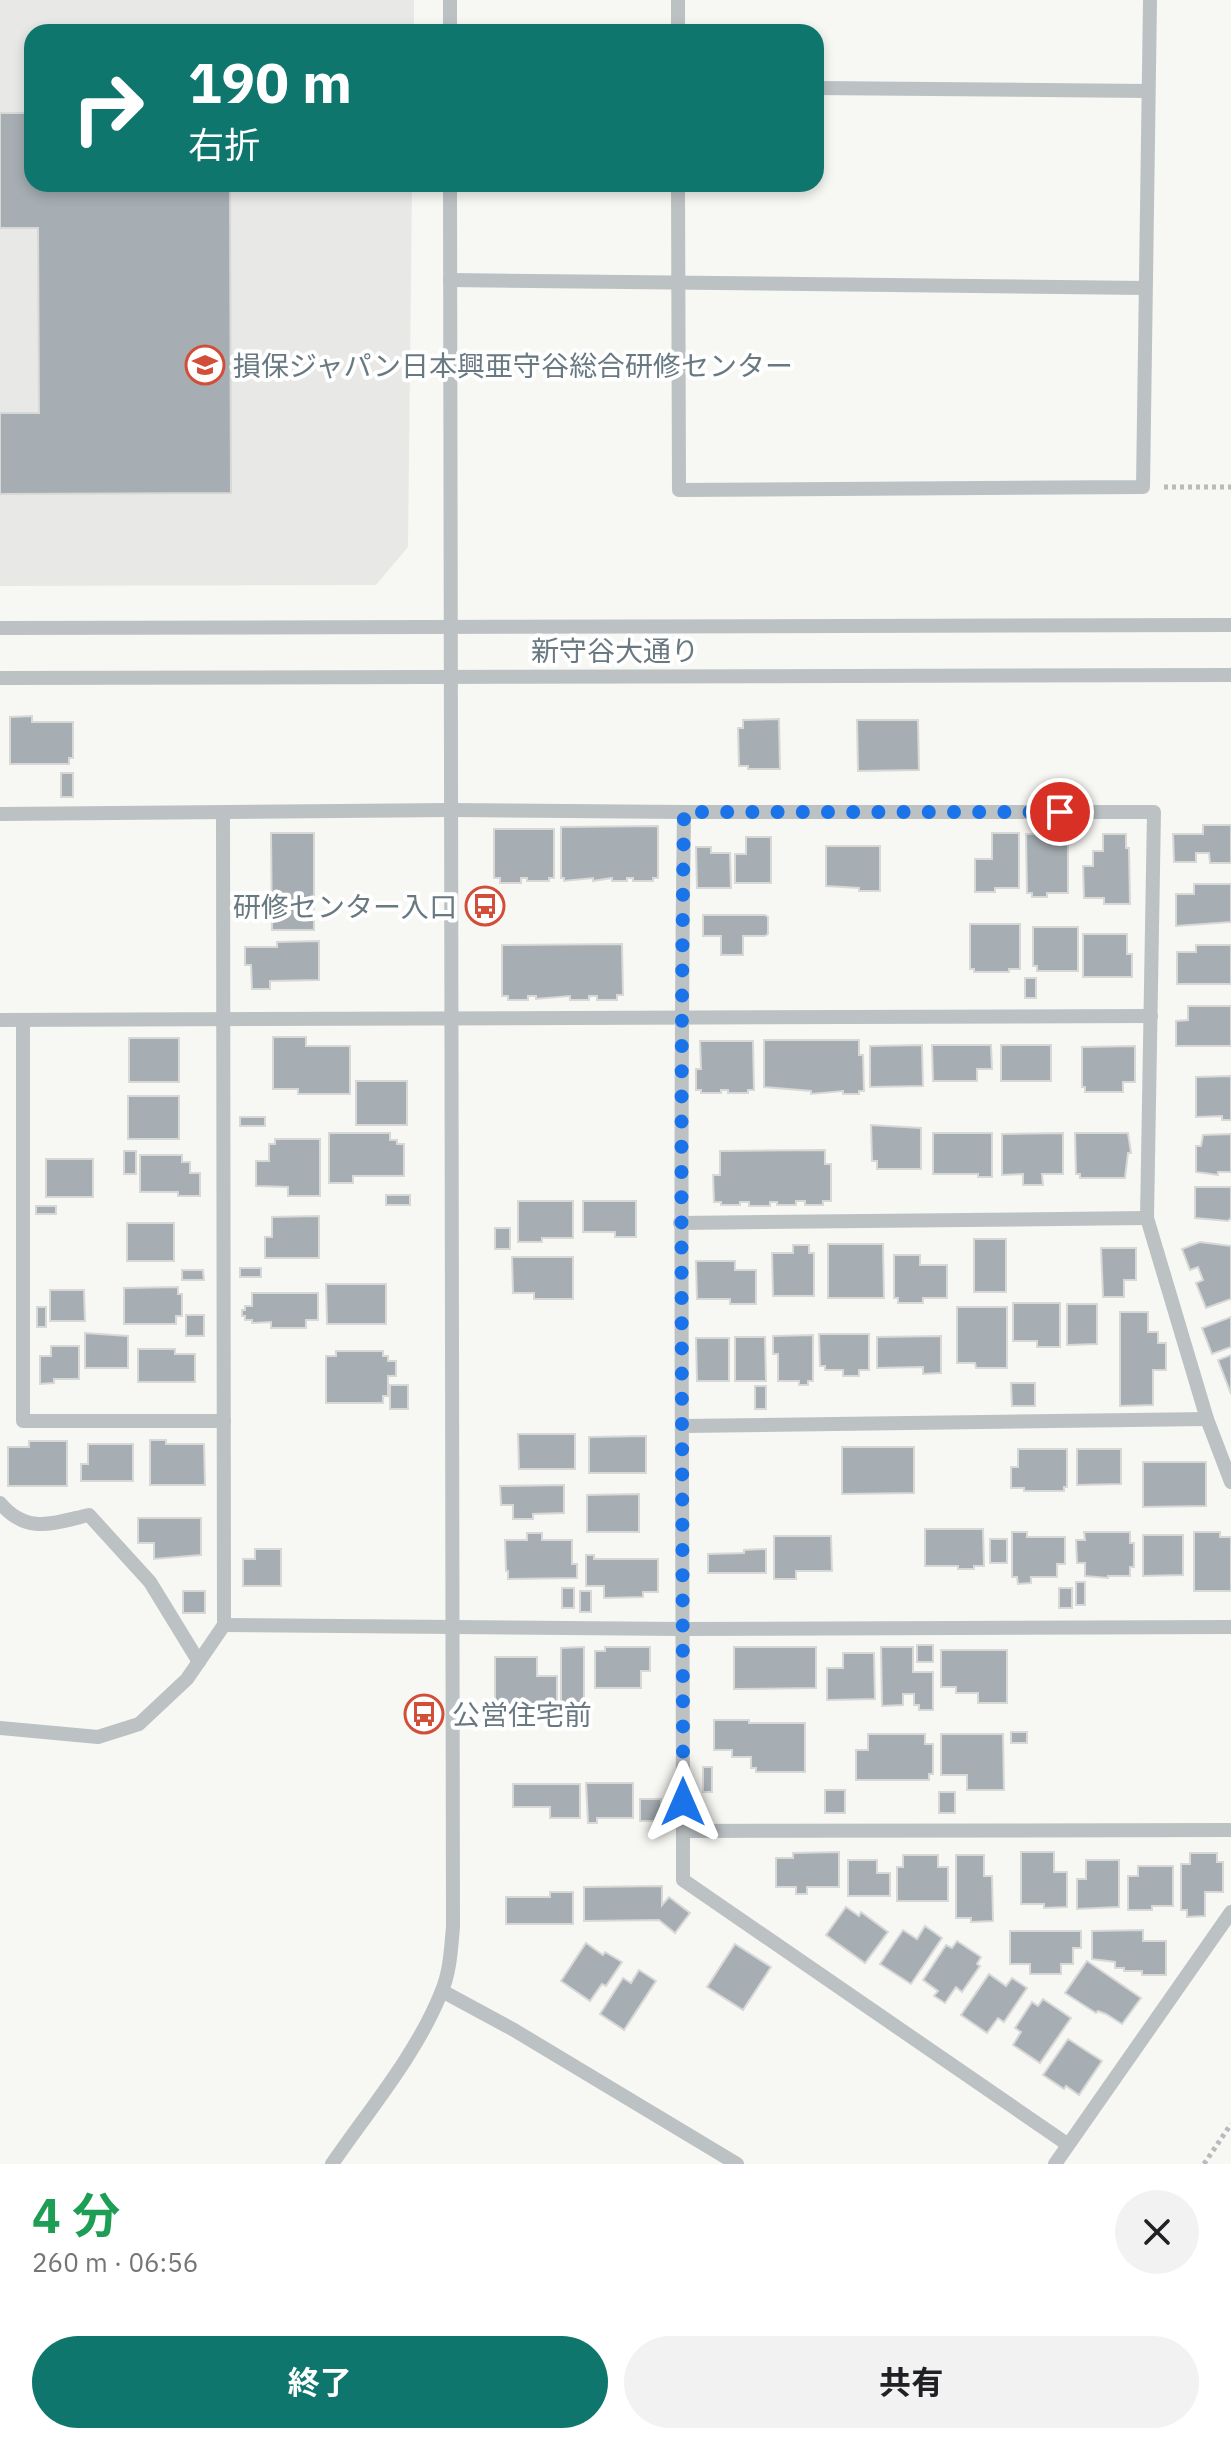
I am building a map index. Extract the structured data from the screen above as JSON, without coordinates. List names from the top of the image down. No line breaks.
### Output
{"streets":{"street":["新守谷大通り"]},"places":{"school or university":["損保ジャパン日本興亜守谷総合研修センター"],"bus stop":["研修センター入口","公営住宅前"]},"page":{"turn":["190 m","右折"],"heading":["4 分","260 m · 06:56"],"buttons":["終了","共有"]}}
